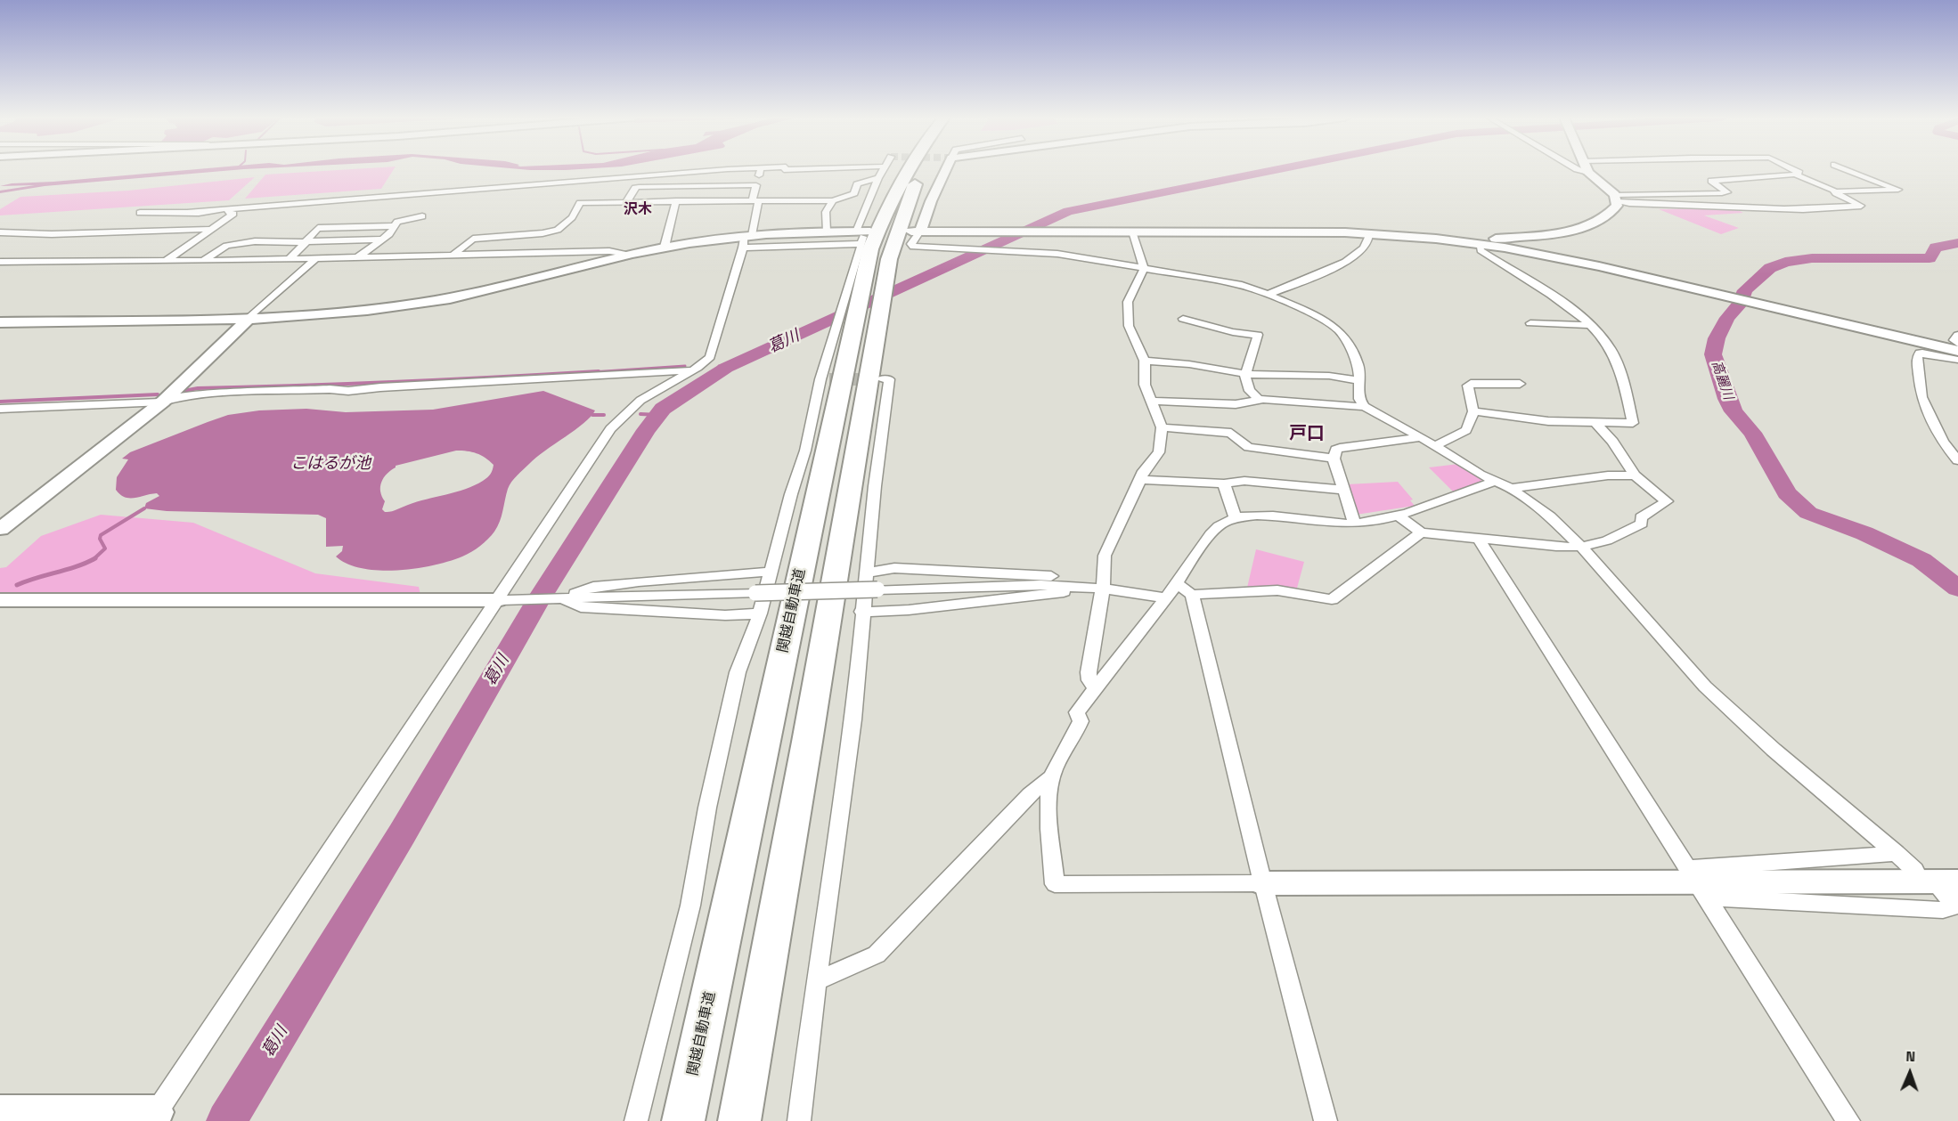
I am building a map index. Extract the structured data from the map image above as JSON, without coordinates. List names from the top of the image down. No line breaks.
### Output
{"streets":{"highway":["関越自動車道"]},"districts":["沢木","戸口"],"water":["葛川","高麗川","こはるが池"],"north":"top"}
